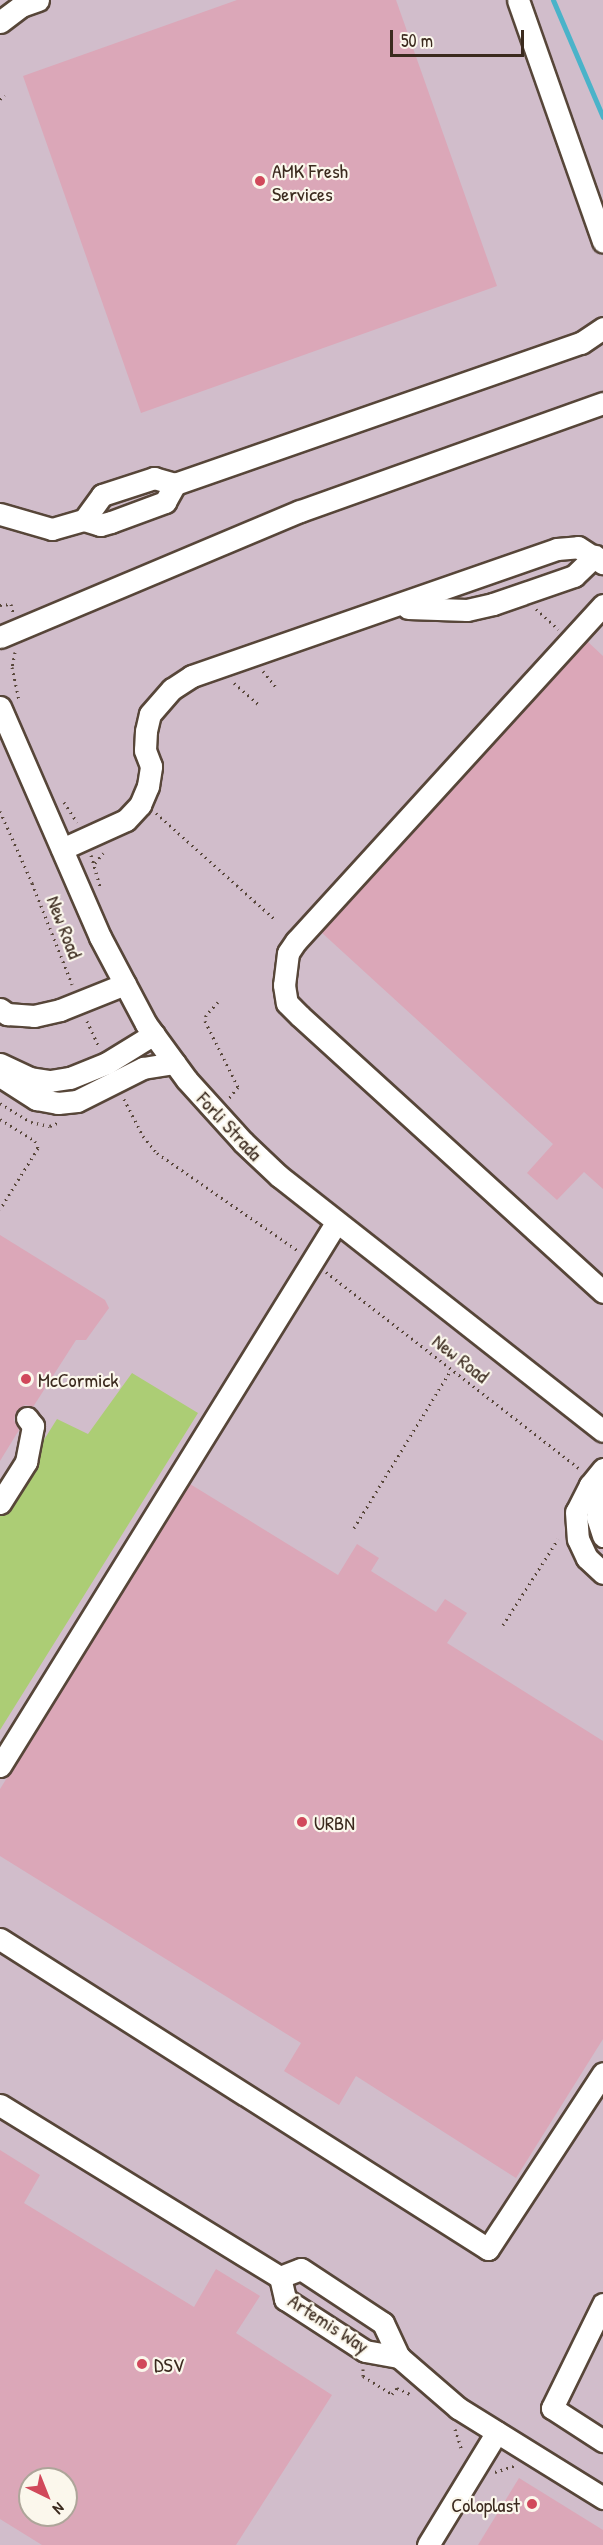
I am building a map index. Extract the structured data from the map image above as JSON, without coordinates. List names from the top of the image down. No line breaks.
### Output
{"streets":{"street":["Forli Strada","Artemis Way"],"path":["New Road"]},"places":["AMK Fresh Services","McCormick","URBN","DSV","Coloplast"],"scale_bar":"50 m","north":"bottom right"}
